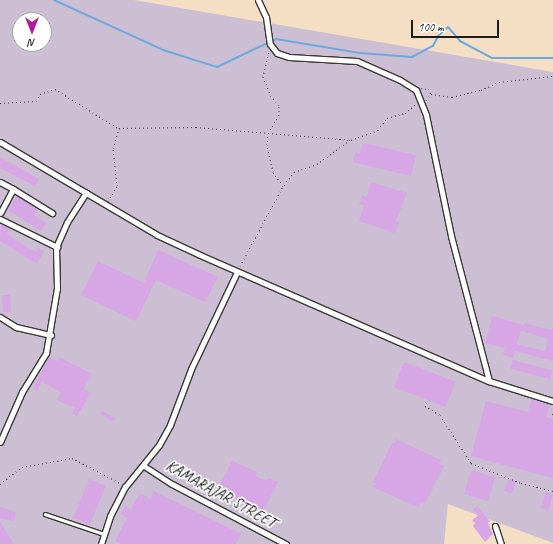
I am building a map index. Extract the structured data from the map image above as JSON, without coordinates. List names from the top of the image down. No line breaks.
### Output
{"streets":{"street":["KAMARAJAR STREET"]},"scale_bar":"100 m","north":"bottom"}
